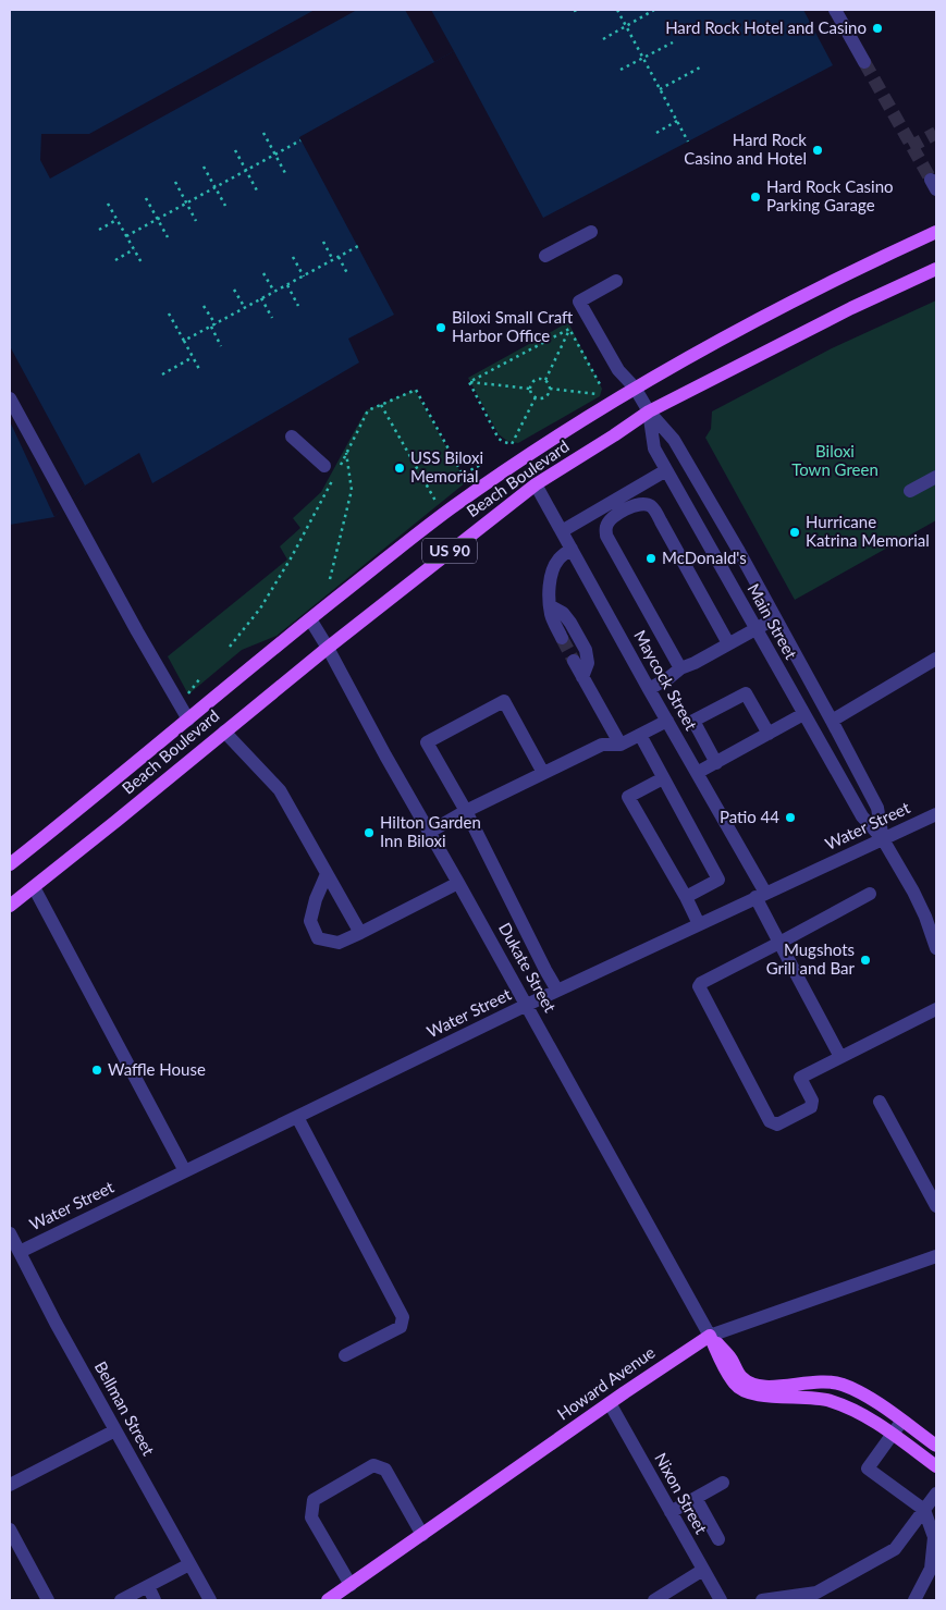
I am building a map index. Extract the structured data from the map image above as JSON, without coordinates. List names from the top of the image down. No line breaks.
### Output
{"streets":{"main road":["Beach Boulevard","US 90","Howard Avenue"],"street":["Main Street","Maycock Street","Water Street","Dukate Street","Bellman Street","Nixon Street"]},"crossings":[["Beach Boulevard","Main Street"],["Beach Boulevard","Maycock Street"],["Beach Boulevard","Dukate Street"],["Main Street","Water Street"],["Maycock Street","Water Street"],["Water Street","Dukate Street"],["Water Street","Bellman Street"],["Dukate Street","Howard Avenue"],["Howard Avenue","Nixon Street"]],"parks":["Biloxi Town Green"],"places":["Hard Rock Hotel and Casino","Hard Rock Casino and Hotel","Hard Rock Casino Parking Garage","Biloxi Small Craft Harbor Office","USS Biloxi Memorial","Hurricane Katrina Memorial","McDonald's","Patio 44","Hilton Garden Inn Biloxi","Mugshots Grill and Bar","Waffle House"]}
